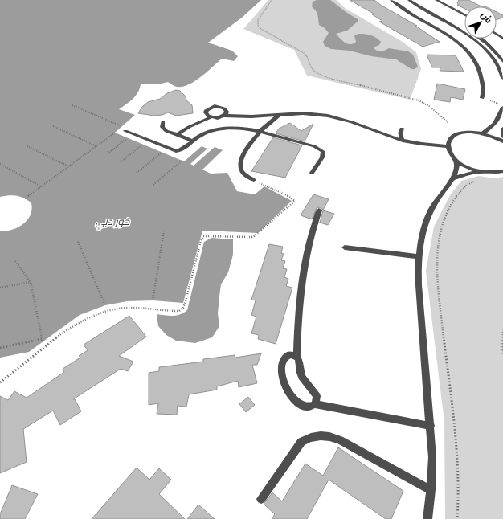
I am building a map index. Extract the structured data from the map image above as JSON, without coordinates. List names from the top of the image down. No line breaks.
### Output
{"water":["خور دبي"],"north":"top right"}
